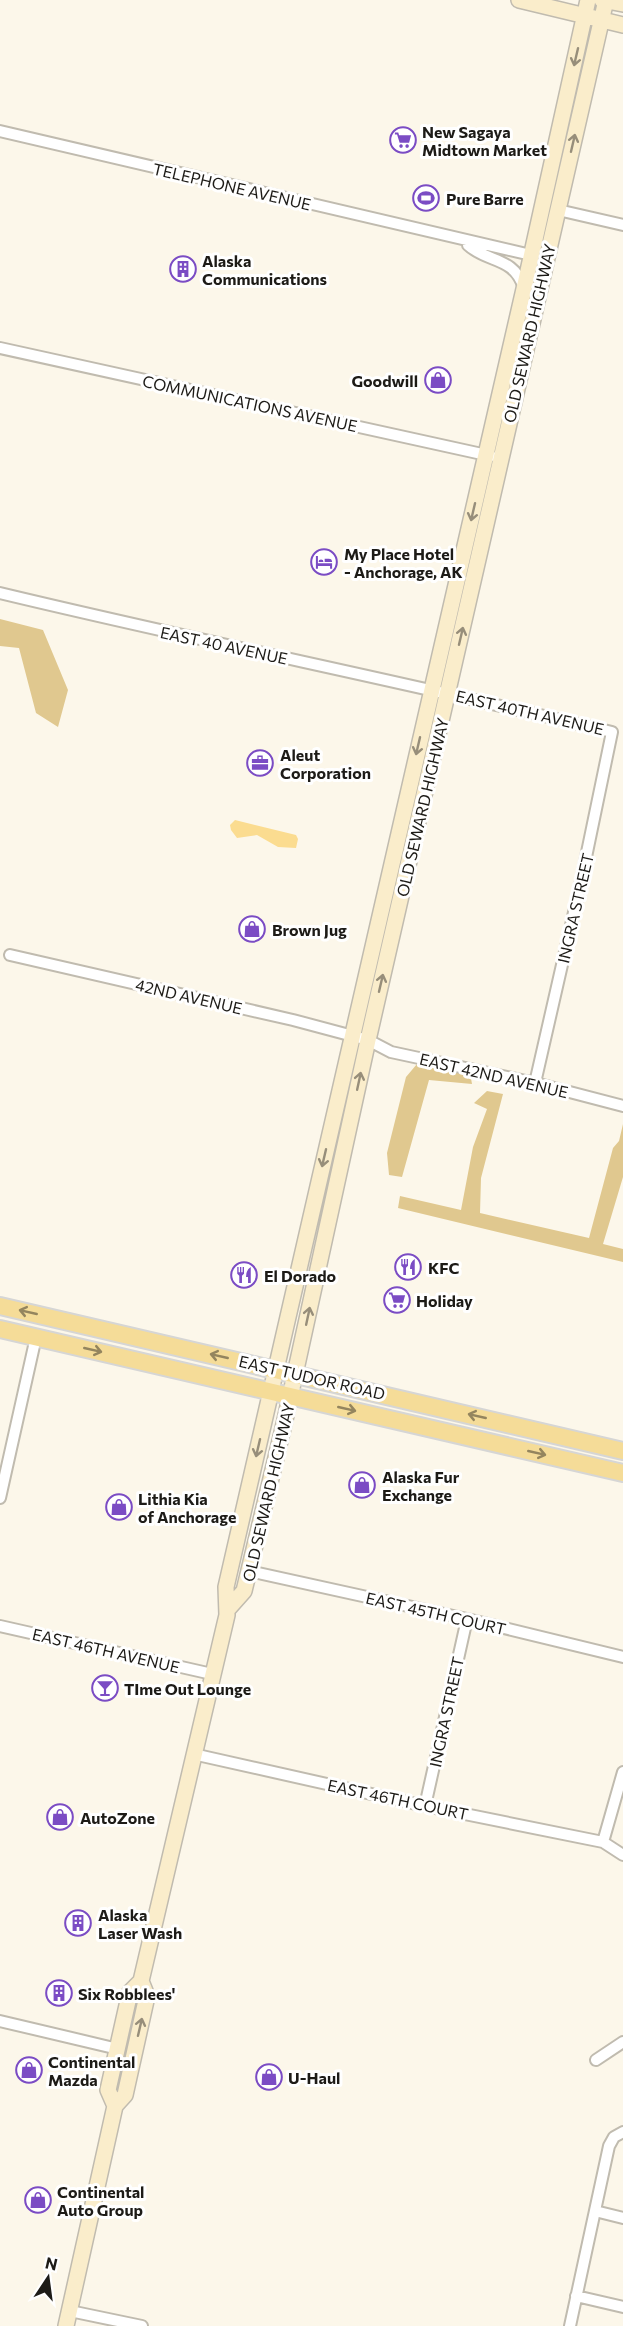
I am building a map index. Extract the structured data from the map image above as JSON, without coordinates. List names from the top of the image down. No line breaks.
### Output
{"streets":{"main road":["OLD SEWARD HIGHWAY","EAST TUDOR ROAD"],"street":["TELEPHONE AVENUE","COMMUNICATIONS AVENUE","EAST 40 AVENUE","EAST 40TH AVENUE","INGRA STREET","42ND AVENUE","EAST 42ND AVENUE","EAST 45TH COURT","EAST 46TH AVENUE","EAST 46TH COURT"]},"crossings":[["TELEPHONE AVENUE","OLD SEWARD HIGHWAY"],["OLD SEWARD HIGHWAY","COMMUNICATIONS AVENUE"],["OLD SEWARD HIGHWAY","EAST 40 AVENUE"],["OLD SEWARD HIGHWAY","EAST 40TH AVENUE"],["OLD SEWARD HIGHWAY","42ND AVENUE"],["OLD SEWARD HIGHWAY","EAST 42ND AVENUE"],["OLD SEWARD HIGHWAY","EAST TUDOR ROAD"],["OLD SEWARD HIGHWAY","EAST 45TH COURT"],["OLD SEWARD HIGHWAY","EAST 46TH AVENUE"],["OLD SEWARD HIGHWAY","EAST 46TH COURT"],["EAST 40 AVENUE","EAST 40TH AVENUE"],["EAST 40TH AVENUE","INGRA STREET"],["INGRA STREET","EAST 42ND AVENUE"],["INGRA STREET","EAST 45TH COURT"],["INGRA STREET","EAST 46TH COURT"],["42ND AVENUE","EAST 42ND AVENUE"]],"places":{"supermarket":["New Sagaya Midtown Market","Holiday"],"sports":["Pure Barre"],"building":["Alaska Communications","Alaska Laser Wash","Six Robblees'"],"shop":["Goodwill","Brown Jug","Alaska Fur Exchange","Lithia Kia of Anchorage","AutoZone","Continental Mazda","U-Haul","Continental Auto Group"],"hotel":["My Place Hotel - Anchorage, AK"],"office":["Aleut Corporation"],"restaurant":["KFC","El Dorado"],"bar":["TIme Out Lounge"]},"north":"top"}
